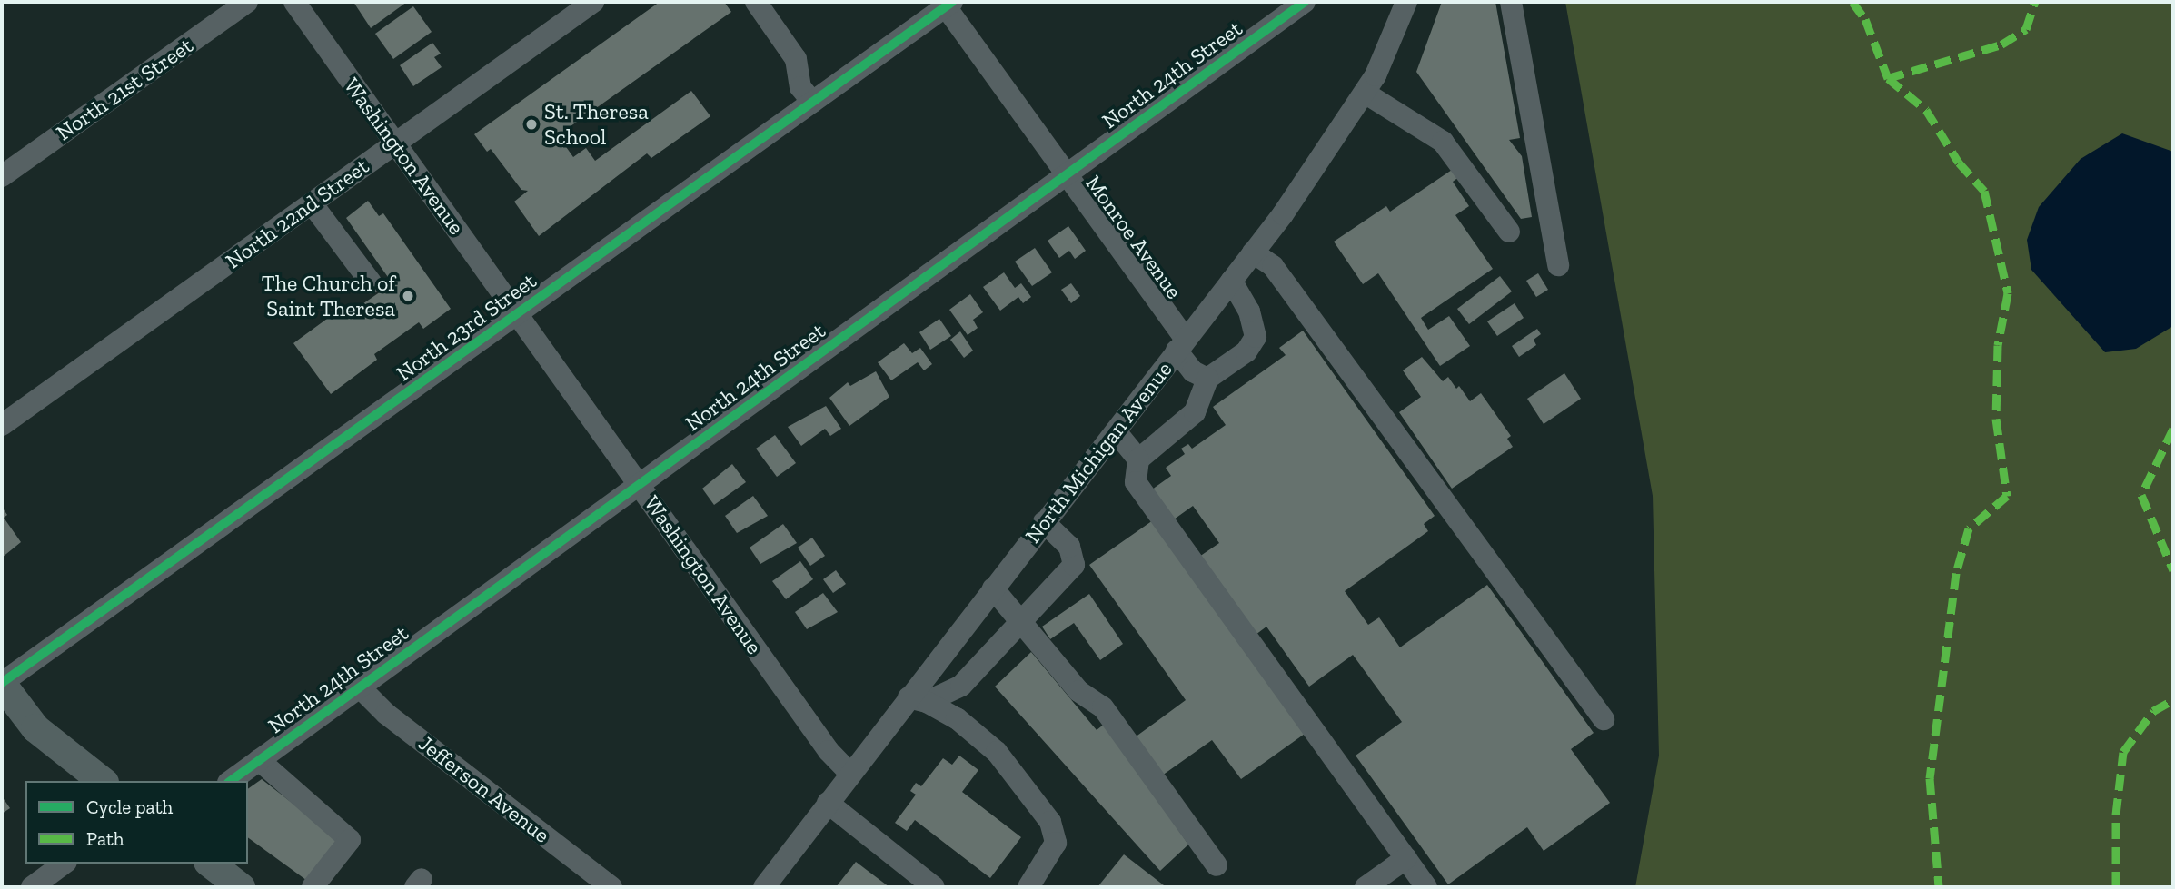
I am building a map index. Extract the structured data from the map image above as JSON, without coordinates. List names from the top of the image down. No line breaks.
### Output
{"streets":{"street":["North 24th Street","North 21st Street","Washington Avenue","North 22nd Street","Monroe Avenue","North 23rd Street","North Michigan Avenue","Jefferson Avenue"]},"crossings":[["North 24th Street","Washington Avenue"],["North 24th Street","Monroe Avenue"],["North 24th Street","Jefferson Avenue"],["Washington Avenue","North 22nd Street"],["Washington Avenue","North 23rd Street"],["Washington Avenue","North Michigan Avenue"],["Monroe Avenue","North 23rd Street"],["Monroe Avenue","North Michigan Avenue"]],"places":["St. Theresa School","The Church of Saint Theresa"],"legend":["Cycle path","Path"]}
